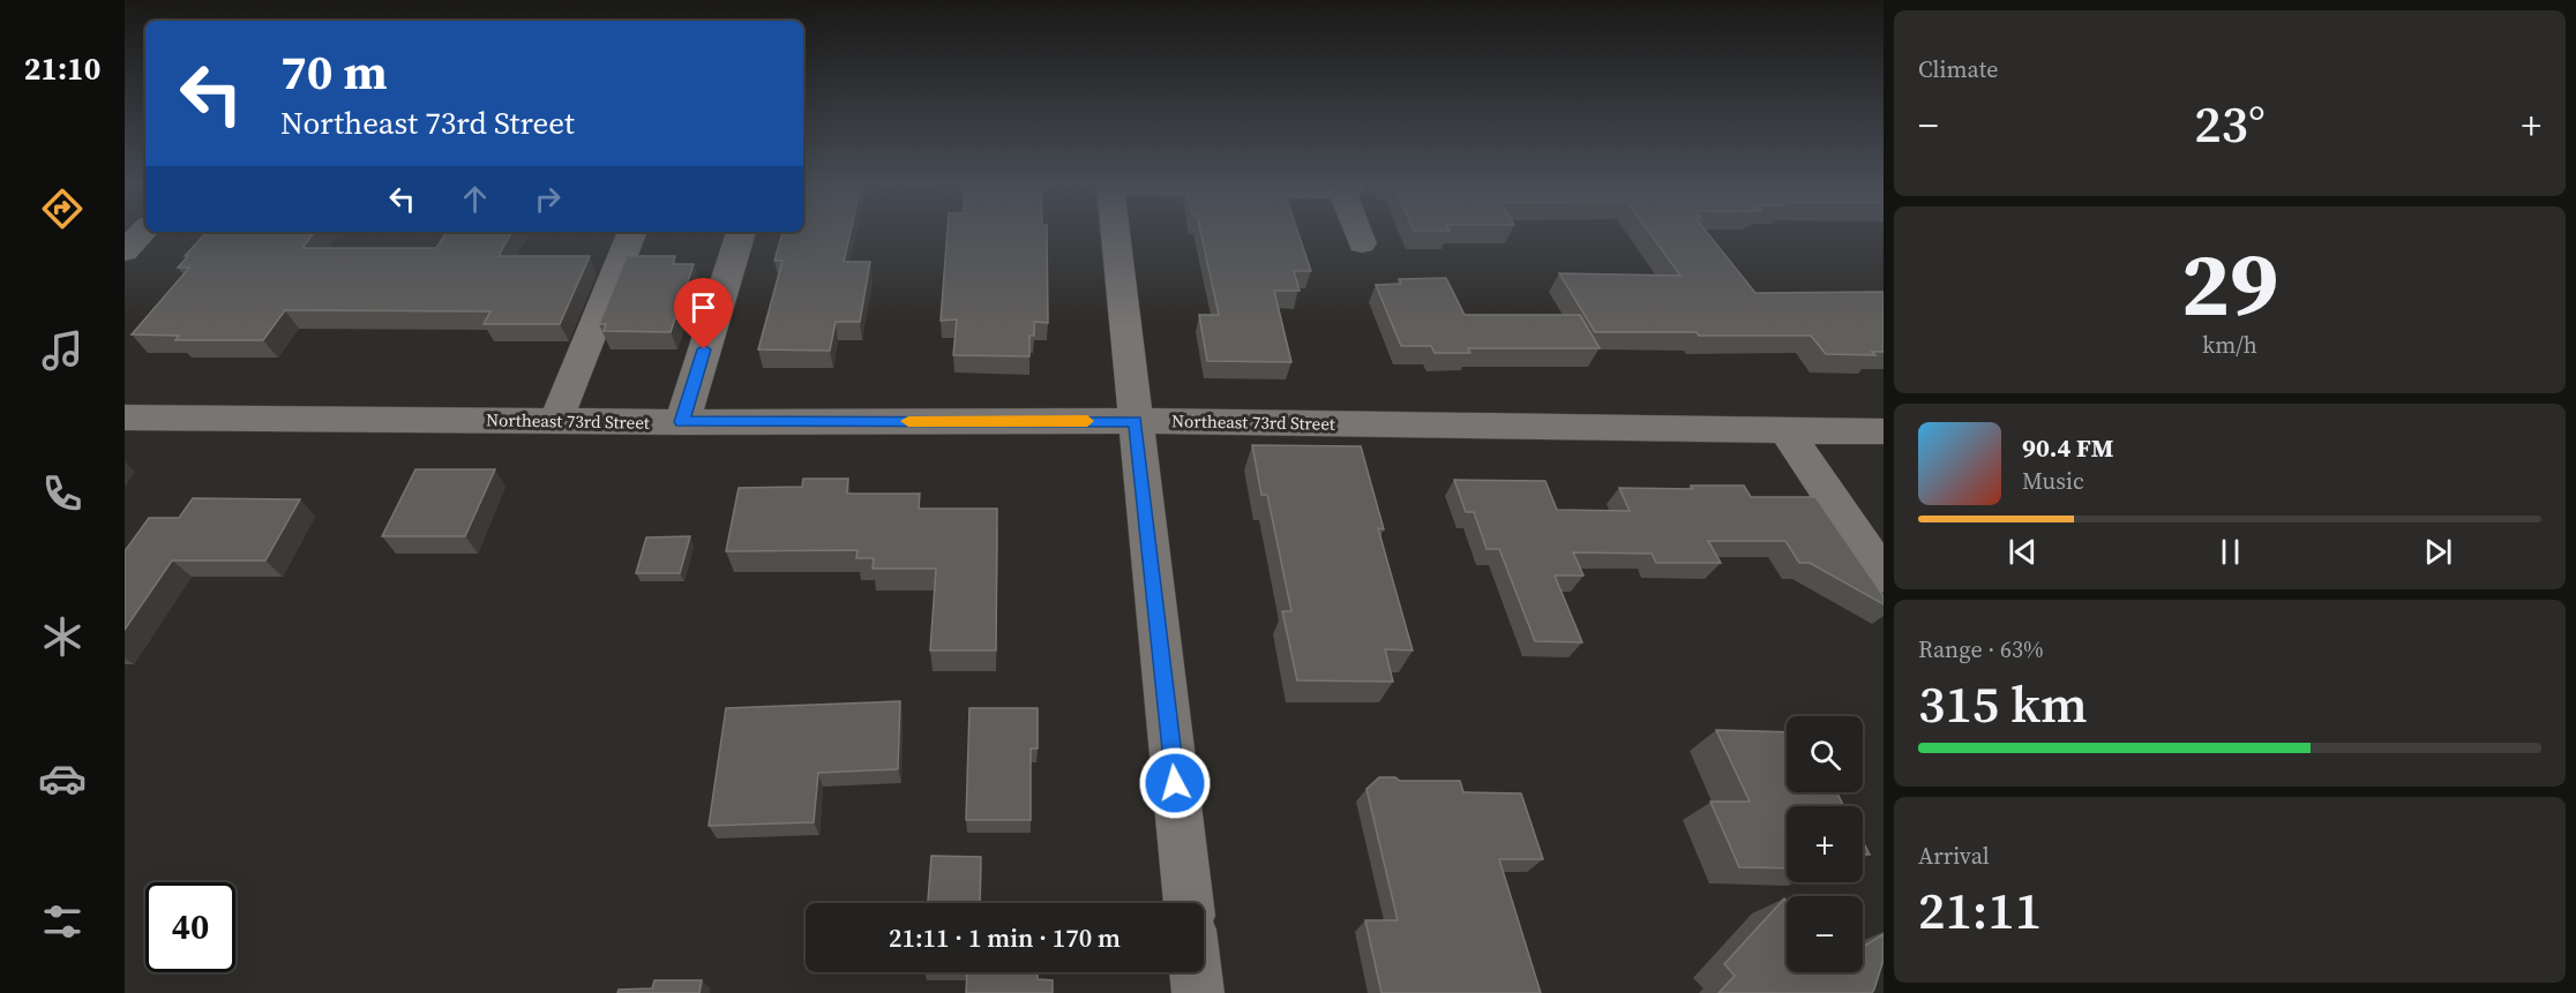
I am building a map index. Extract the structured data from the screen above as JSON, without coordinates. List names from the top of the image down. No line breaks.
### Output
{"streets":{"street":["Northeast 73rd Street"]},"page":{"tabs":"21:10","tile":["Climate",["29","km/h"],["Range · 63%","315 km"],["Arrival","21:11"]],"turn":["70 m","Northeast 73rd Street"],"heat":["−","23°","+"],"song":["90.4 FM","Music"],"map_buttons":["+","−"],"limit":"40","trip":"21:11 · 1 min · 170 m"}}
